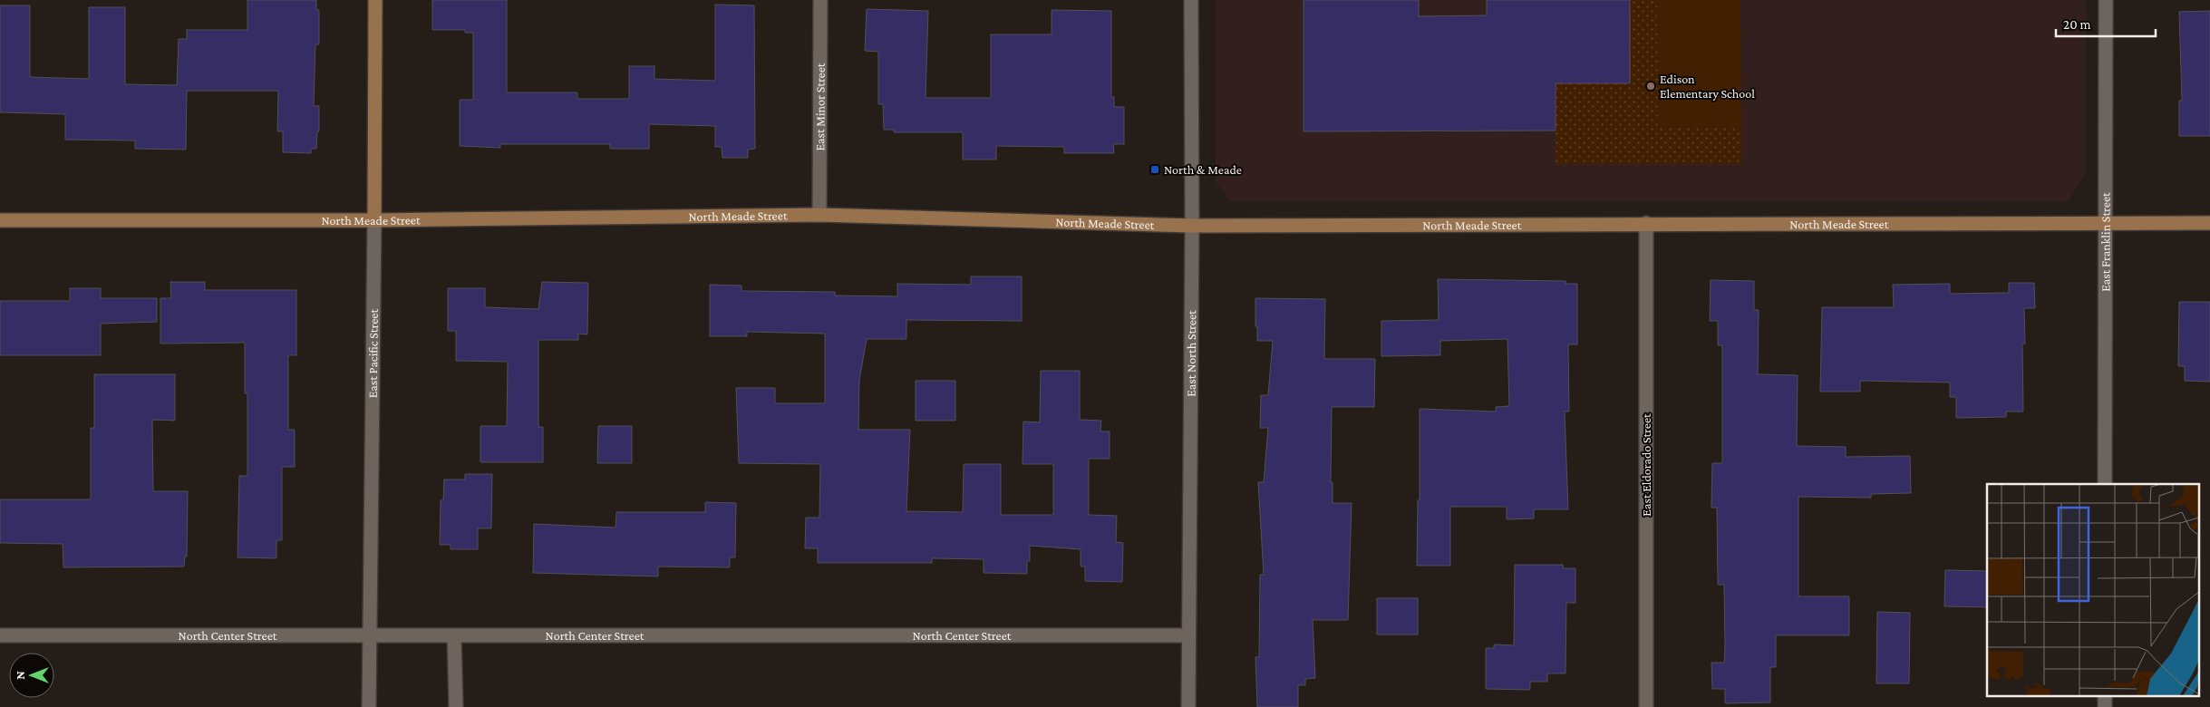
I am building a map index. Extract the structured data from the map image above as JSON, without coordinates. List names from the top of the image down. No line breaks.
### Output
{"streets":{"street":["East Minor Street","North Meade Street","East Franklin Street","East Pacific Street","East North Street","East Eldorado Street","North Center Street"]},"crossings":[["East Minor Street","North Meade Street"],["North Meade Street","East Franklin Street"],["North Meade Street","East Pacific Street"],["North Meade Street","East North Street"],["North Meade Street","East Eldorado Street"],["East Pacific Street","North Center Street"],["East North Street","North Center Street"]],"places":{"other":["Edison Elementary School"],"transit":["North & Meade"]},"scale_bar":"20 m","north":"left"}
